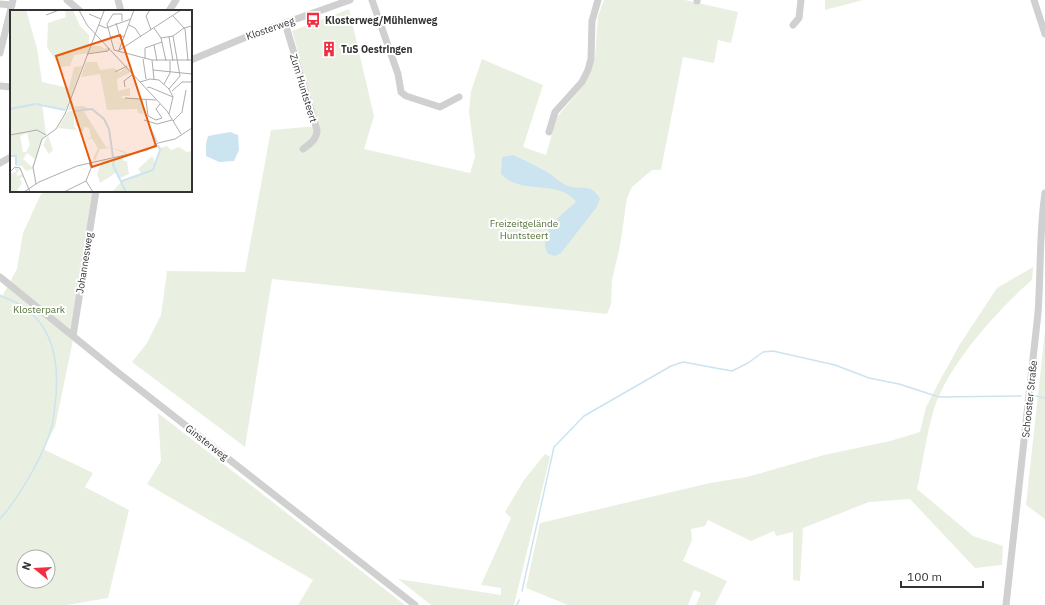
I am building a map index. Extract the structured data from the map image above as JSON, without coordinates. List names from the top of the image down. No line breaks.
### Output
{"streets":{"street":["Klosterweg","Zum Huntsteert","Johannesweg","Schooster Straße","Ginsterweg"]},"crossings":[["Klosterweg","Zum Huntsteert"],["Johannesweg","Ginsterweg"]],"parks":["Freizeitgelände Huntsteert","Klosterpark"],"places":{"bus stop":["Klosterweg/Mühlenweg"],"building":["TuS Oestringen"]},"scale_bar":"100 m","north":"left"}
